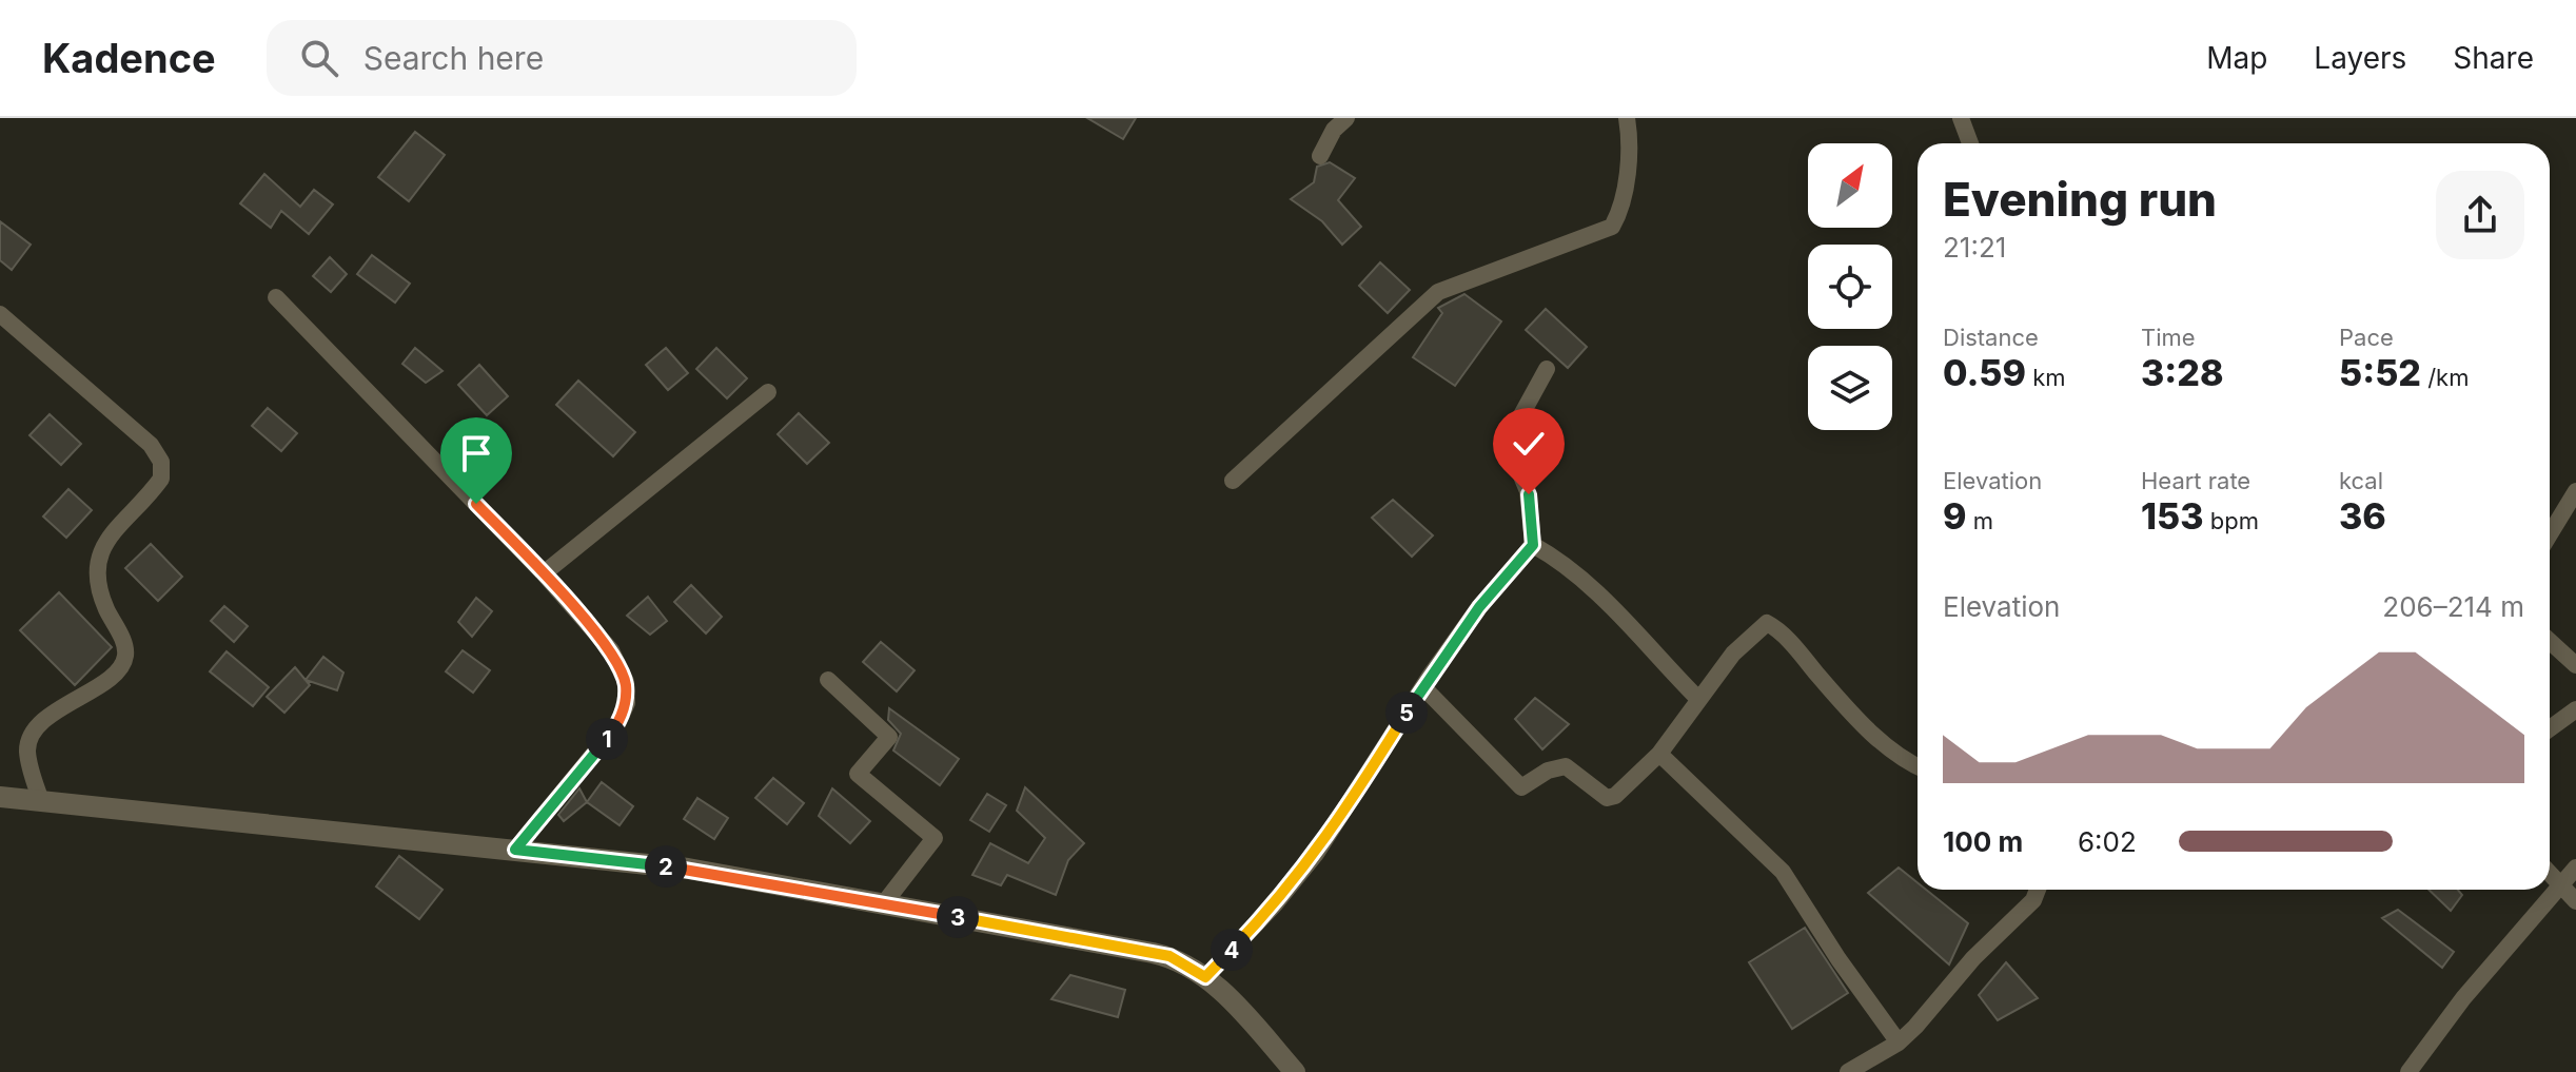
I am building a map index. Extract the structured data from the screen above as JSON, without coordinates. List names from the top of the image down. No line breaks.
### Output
{"north":"top right","page":{"header":"Kadence","search":"Search here","nav":["Map","Layers","Share"],"heading":["Evening run","21:21"],"stats":[["Distance","0.59 km"],["Time","3:28"],["Pace","5:52 /km"],["Elevation","9 m"],["Heart rate","153 bpm"],["kcal","36"]],"chart":["Elevation","206–214 m"],"pins":["5","1","2","3","4"],"list":[{"name":"100 m","note":"6:02"}]}}
